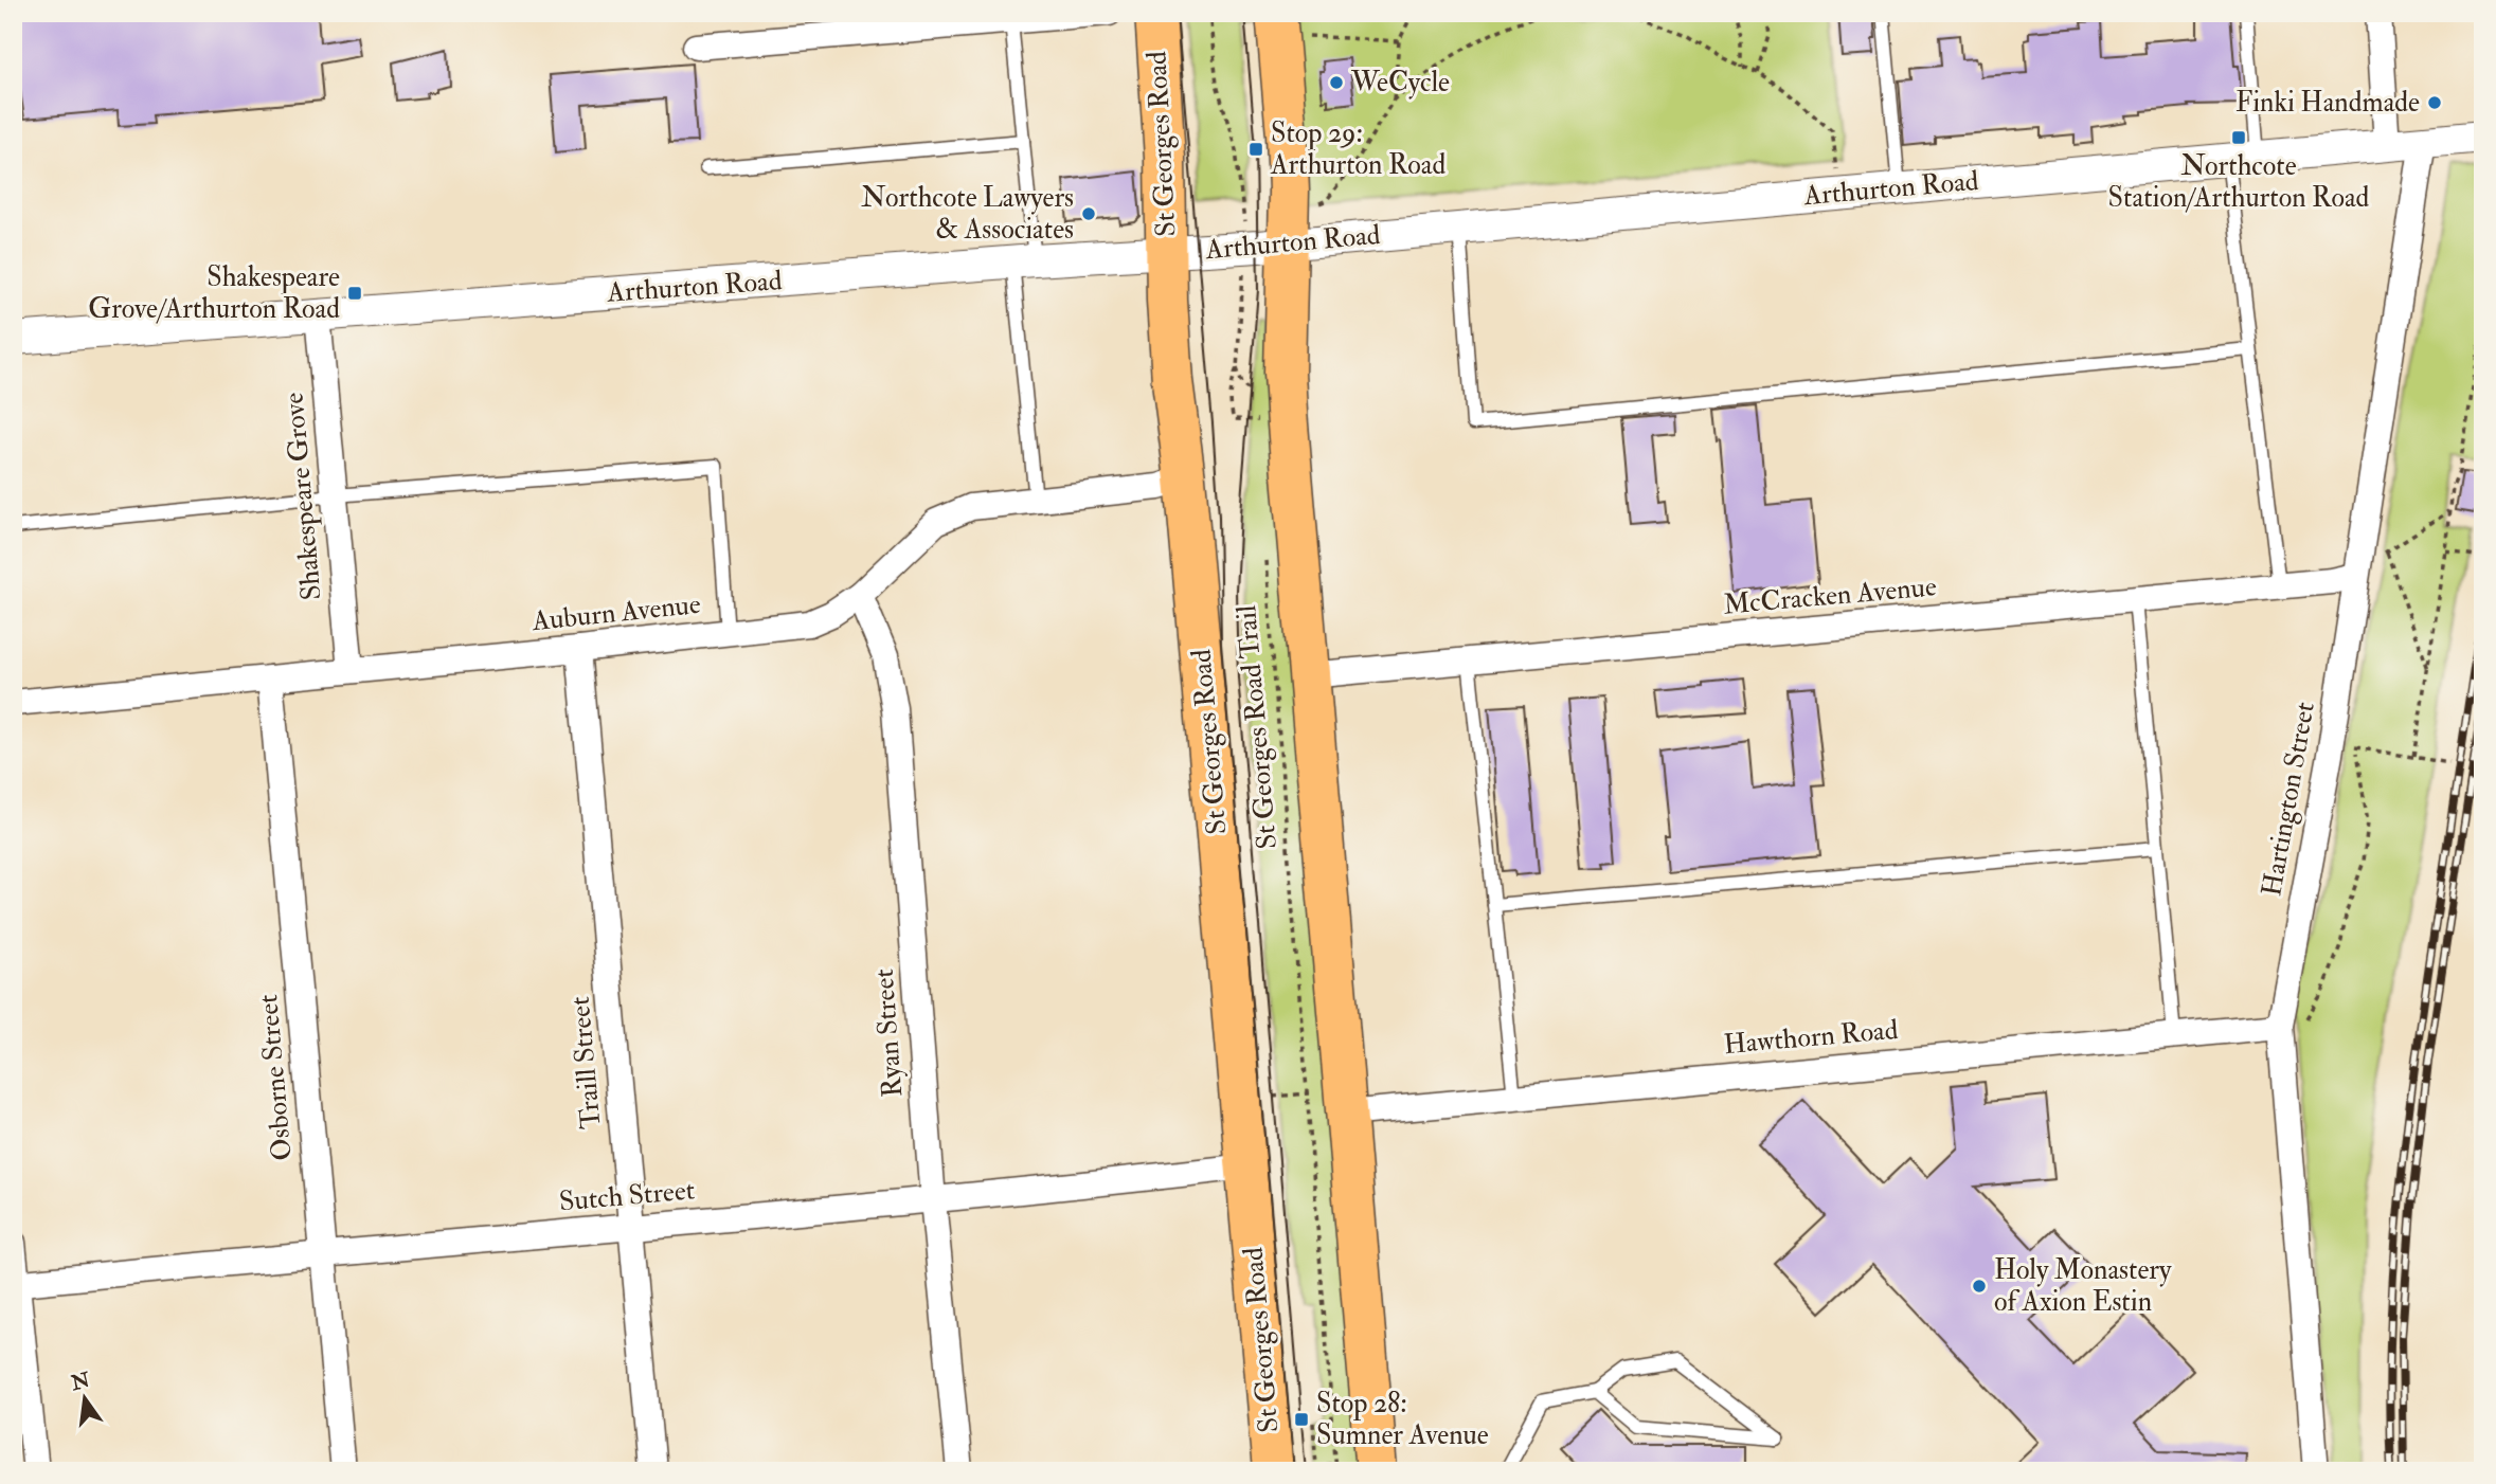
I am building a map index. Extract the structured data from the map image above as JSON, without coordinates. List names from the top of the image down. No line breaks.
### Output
{"streets":{"highway":["St Georges Road"],"street":["Arthurton Road","Shakespeare Grove","McCracken Avenue","Auburn Avenue","Hartington Street","Ryan Street","Hawthorn Road","Traill Street","Osborne Street","Sutch Street"],"path":["St Georges Road Trail"]},"crossings":[["St Georges Road","Arthurton Road"],["St Georges Road","Auburn Avenue"],["St Georges Road","Sutch Street"],["Arthurton Road","Shakespeare Grove"],["Arthurton Road","Hartington Street"],["Shakespeare Grove","Auburn Avenue"],["McCracken Avenue","Hartington Street"],["Auburn Avenue","Ryan Street"],["Auburn Avenue","Traill Street"],["Auburn Avenue","Osborne Street"],["St Georges Road Trail","Hawthorn Road"],["Hartington Street","Hawthorn Road"],["Ryan Street","Sutch Street"],["Traill Street","Sutch Street"],["Osborne Street","Sutch Street"]],"places":{"other":["WeCycle","Finki Handmade","Northcote Lawyers & Associates","Holy Monastery of Axion Estin"],"transit":["Northcote Station/Arthurton Road","Stop 29: Arthurton Road","Shakespeare Grove/Arthurton Road","Stop 28: Sumner Avenue"]},"north":"top"}
